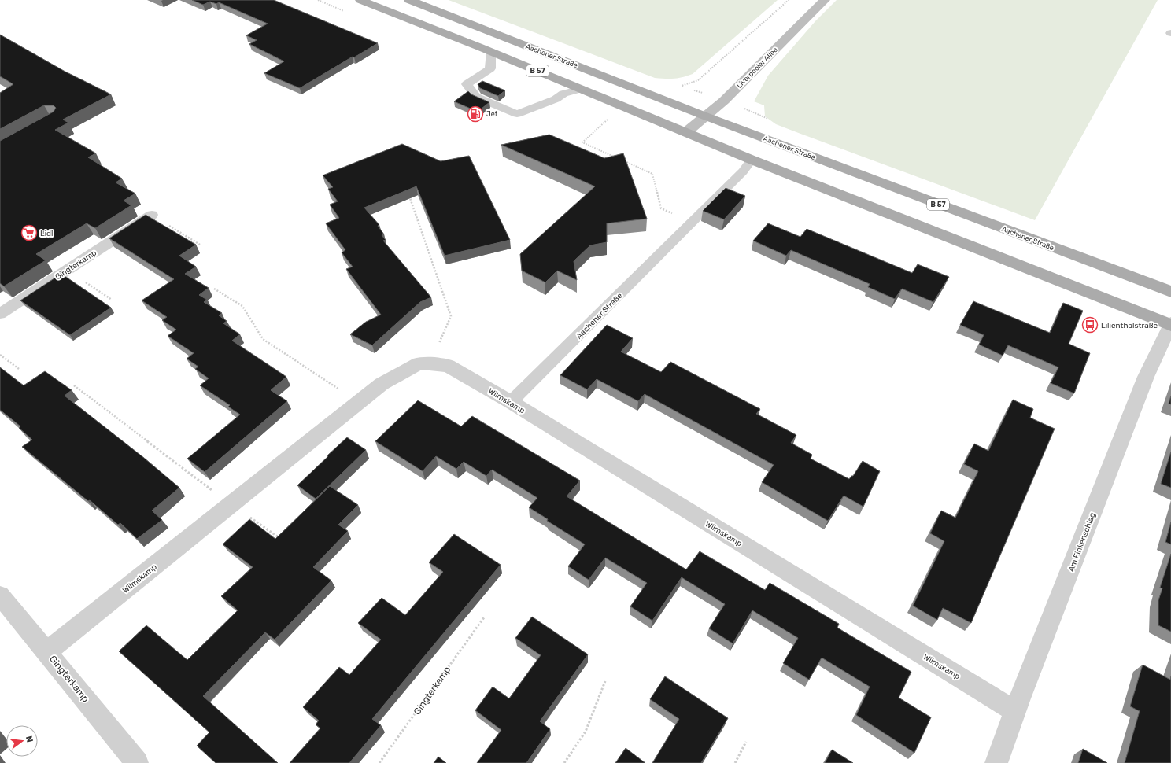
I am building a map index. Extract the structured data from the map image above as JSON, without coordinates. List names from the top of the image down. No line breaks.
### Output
{"streets":{"main road":["Aachener Straße","B 57"],"street":["Liverpooler Allee","Gingterkamp","Wilmskamp","Am Finkenschlag"]},"crossings":[["Aachener Straße","Liverpooler Allee"],["Aachener Straße","B 57"],["Aachener Straße","Wilmskamp"],["Liverpooler Allee","B 57"],["B 57","Am Finkenschlag"],["Gingterkamp","Wilmskamp"],["Wilmskamp","Am Finkenschlag"]],"places":{"fuel station":["Jet"],"supermarket":["Lidl"],"bus stop":["Lilienthalstraße"]},"north":"right"}
